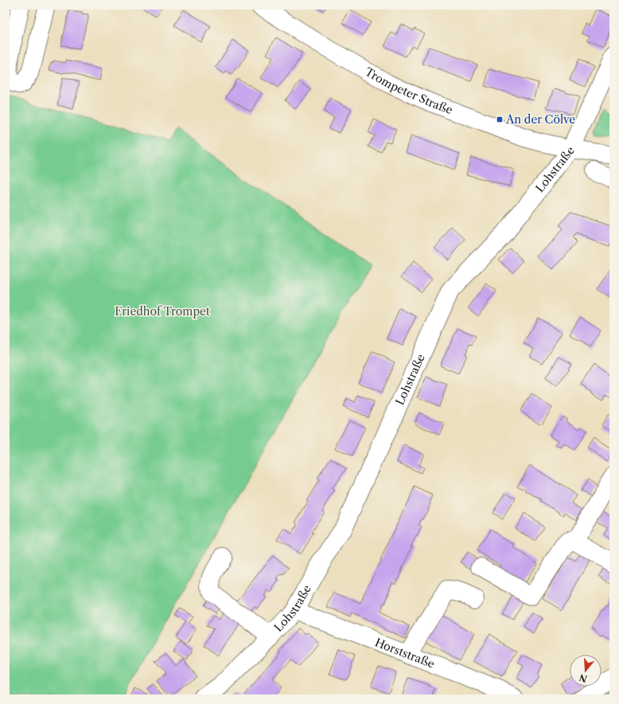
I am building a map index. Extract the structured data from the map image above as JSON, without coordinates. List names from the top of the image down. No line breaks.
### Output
{"streets":{"street":["Trompeter Straße","Lohstraße","Horststraße"]},"crossings":[["Trompeter Straße","Lohstraße"],["Lohstraße","Horststraße"]],"parks":["Friedhof Trompet"],"places":{"transit":["An der Cölve"]},"north":"bottom"}
